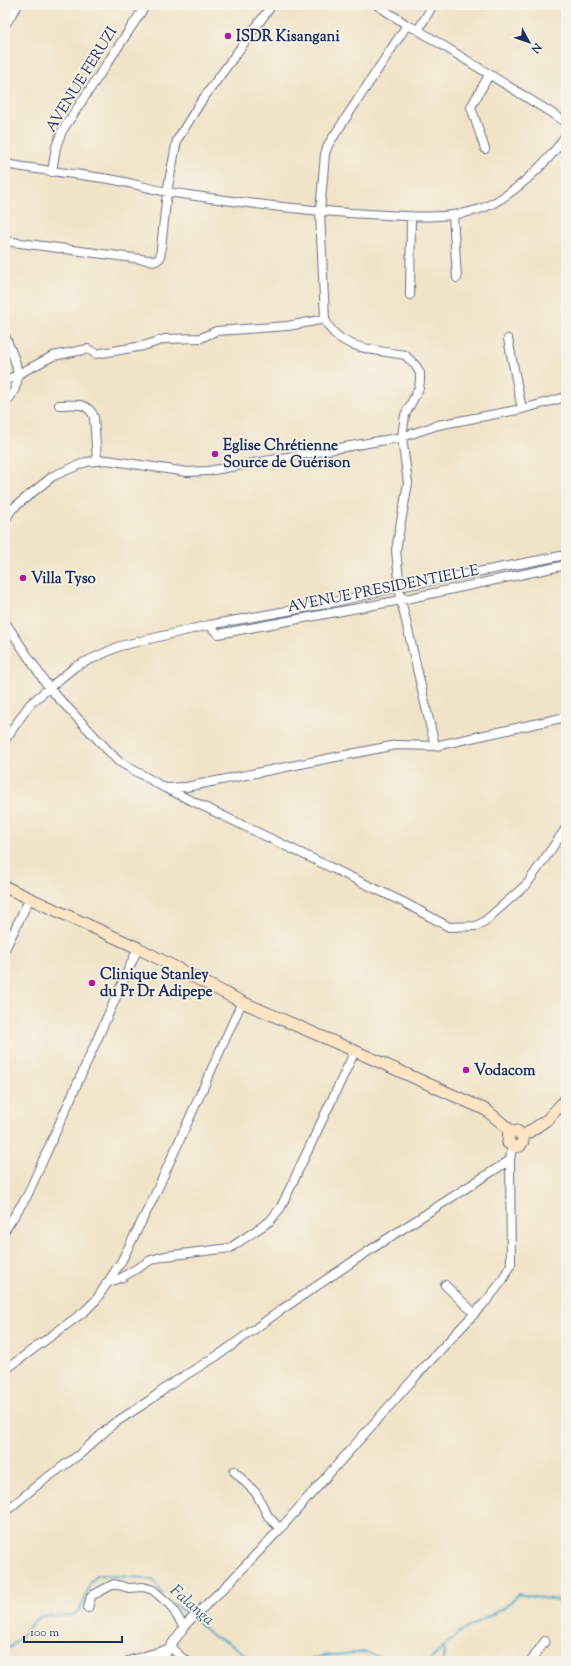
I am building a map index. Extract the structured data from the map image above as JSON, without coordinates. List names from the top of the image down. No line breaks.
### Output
{"streets":{"street":["AVENUE FERUZI","AVENUE PRESIDENTIELLE"]},"water":["Falanga"],"places":["ISDR Kisangani","Eglise Chrétienne Source de Guérison","Villa Tyso","Clinique Stanley du Pr Dr Adipepe","Vodacom"],"scale_bar":"100 m","north":"bottom right"}
